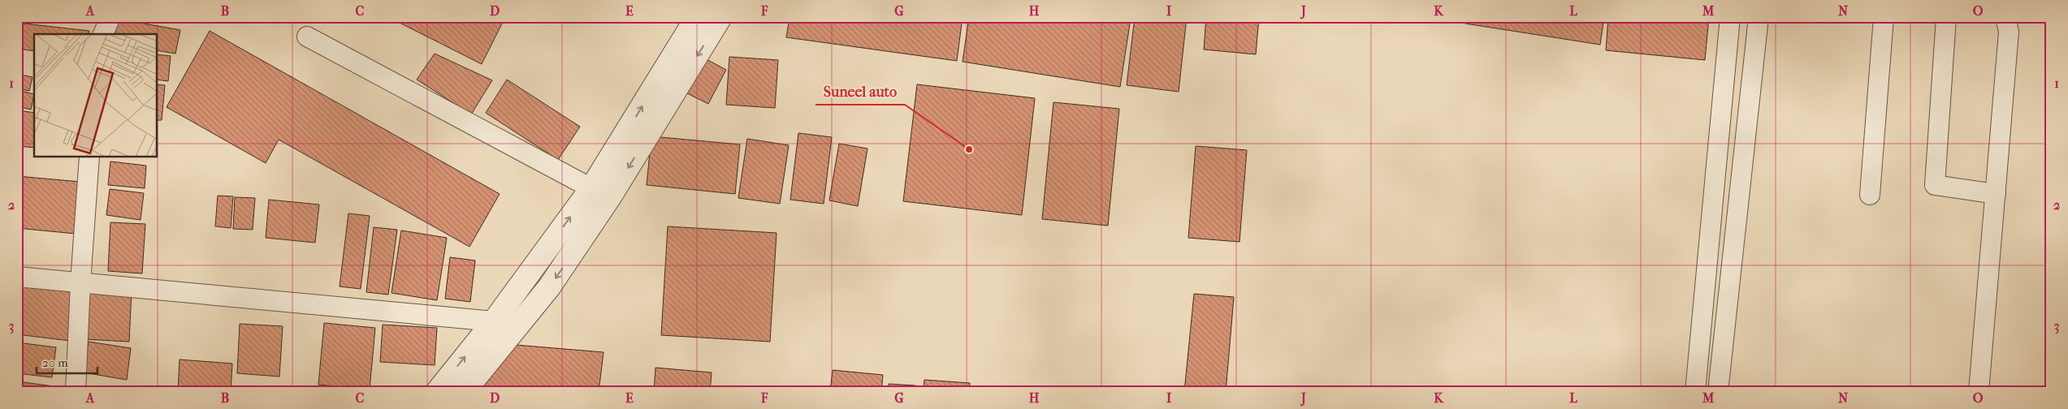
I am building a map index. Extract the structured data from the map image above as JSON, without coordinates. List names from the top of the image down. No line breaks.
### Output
{"places":["Suneel auto"],"scale_bar":"20 m","grid":{"columns":["A","B","C","D","E","F","G","H","I","J","K","L","M","N","O"],"rows":["1","2","3"]}}
